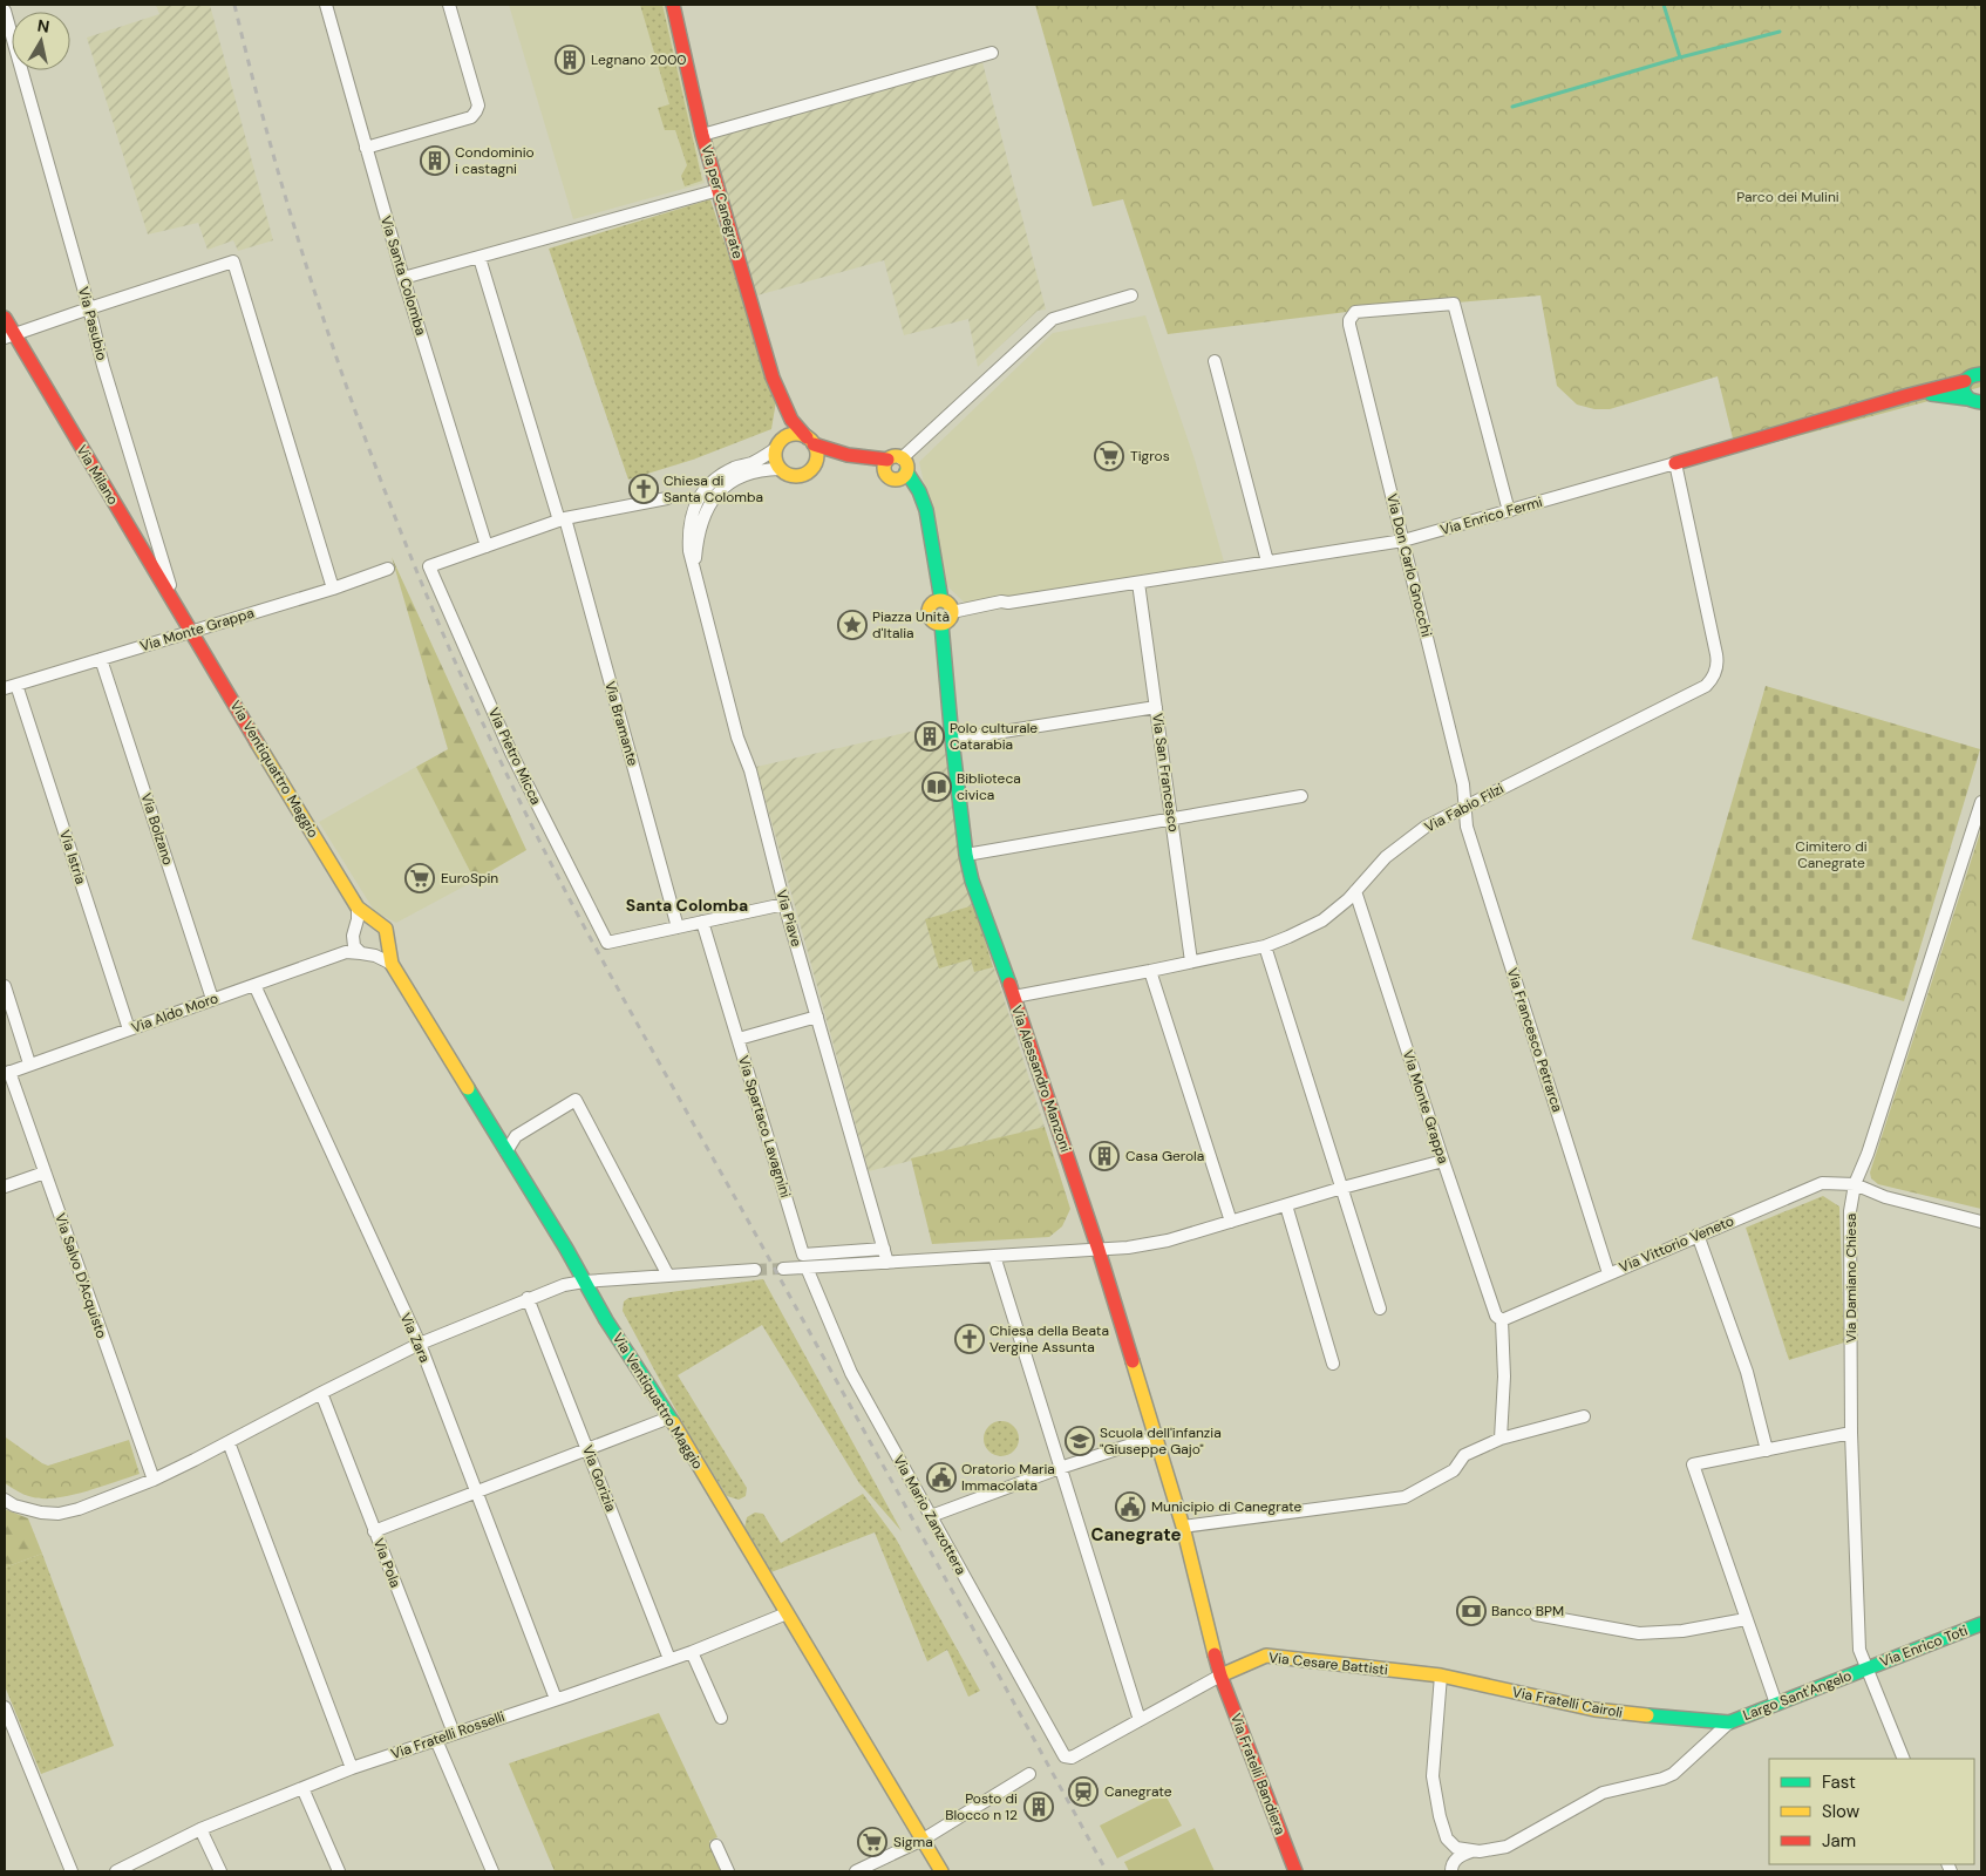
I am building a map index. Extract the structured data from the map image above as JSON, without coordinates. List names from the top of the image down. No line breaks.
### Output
{"streets":{"street":["Via per Canegrate","Via Santa Colomba","Via Pasubio","Via Milano","Via Enrico Fermi","Via Don Carlo Gnocchi","Via Monte Grappa","Via Bramante","Via Pietro Micca","Via Ventiquattro Maggio","Via San Francesco","Via Fabio Filzi","Via Bolzano","Via Istria","Via Piave","Via Aldo Moro","Via Francesco Petrarca","Via Alessandro Manzoni","Via Spartaco Lavagnini","Via Vittorio Veneto","Via Salvo D'Acquisto","Via Damiano Chiesa","Via Zara","Via Gorizia","Via Mario Zanzottera","Via Pola","Via Enrico Toti","Via Cesare Battisti","Largo Sant'Angelo","Via Fratelli Cairoli","Via Fratelli Rosselli","Via Fratelli Bandiera"]},"crossings":[["Via per Canegrate","Via Piave"],["Via per Canegrate","Via Alessandro Manzoni"],["Via Santa Colomba","Via Pietro Micca"],["Via Pasubio","Via Milano"],["Via Pasubio","Via Monte Grappa"],["Via Pasubio","Via Ventiquattro Maggio"],["Via Milano","Via Monte Grappa"],["Via Milano","Via Ventiquattro Maggio"],["Via Enrico Fermi","Via Don Carlo Gnocchi"],["Via Enrico Fermi","Via San Francesco"],["Via Enrico Fermi","Via Fabio Filzi"],["Via Enrico Fermi","Via Alessandro Manzoni"],["Via Don Carlo Gnocchi","Via Fabio Filzi"],["Via Don Carlo Gnocchi","Via Francesco Petrarca"],["Via Monte Grappa","Via Ventiquattro Maggio"],["Via Monte Grappa","Via Fabio Filzi"],["Via Monte Grappa","Via Bolzano"],["Via Monte Grappa","Via Istria"],["Via Monte Grappa","Via Vittorio Veneto"],["Via Bramante","Via Pietro Micca"],["Via Ventiquattro Maggio","Via Aldo Moro"],["Via Ventiquattro Maggio","Via Fratelli Rosselli"],["Via San Francesco","Via Fabio Filzi"],["Via Fabio Filzi","Via Francesco Petrarca"],["Via Fabio Filzi","Via Alessandro Manzoni"],["Via Bolzano","Via Aldo Moro"],["Via Istria","Via Aldo Moro"],["Via Piave","Via Alessandro Manzoni"],["Via Piave","Via Spartaco Lavagnini"],["Via Aldo Moro","Via Salvo D'Acquisto"],["Via Aldo Moro","Via Zara"],["Via Francesco Petrarca","Via Vittorio Veneto"],["Via Alessandro Manzoni","Via Fratelli Bandiera"],["Via Vittorio Veneto","Via Damiano Chiesa"],["Via Damiano Chiesa","Via Enrico Toti"],["Via Damiano Chiesa","Largo Sant'Angelo"],["Via Zara","Via Fratelli Rosselli"],["Via Gorizia","Via Fratelli Rosselli"],["Via Pola","Via Fratelli Rosselli"],["Via Enrico Toti","Largo Sant'Angelo"],["Via Cesare Battisti","Via Fratelli Cairoli"],["Via Cesare Battisti","Via Fratelli Bandiera"],["Largo Sant'Angelo","Via Fratelli Cairoli"]],"districts":["Santa Colomba","Canegrate"],"parks":["Parco dei Mulini","Cimitero di Canegrate"],"places":{"building":["Legnano 2000","Condominio i castagni","Polo culturale Catarabia","Casa Gerola","Posto di Blocco n 12"],"supermarket":["Tigros","EuroSpin","Sigma"],"church":["Chiesa di Santa Colomba","Chiesa della Beata Vergine Assunta"],"place":["Piazza Unità d'Italia"],"library":["Biblioteca civica"],"school or university":["Scuola dell'infanzia \"Giuseppe Gajo\""],"public building":["Oratorio Maria Immacolata","Municipio di Canegrate"],"bank":["Banco BPM"],"station":["Canegrate"]},"legend":["Fast","Slow","Jam"],"north":"top"}
